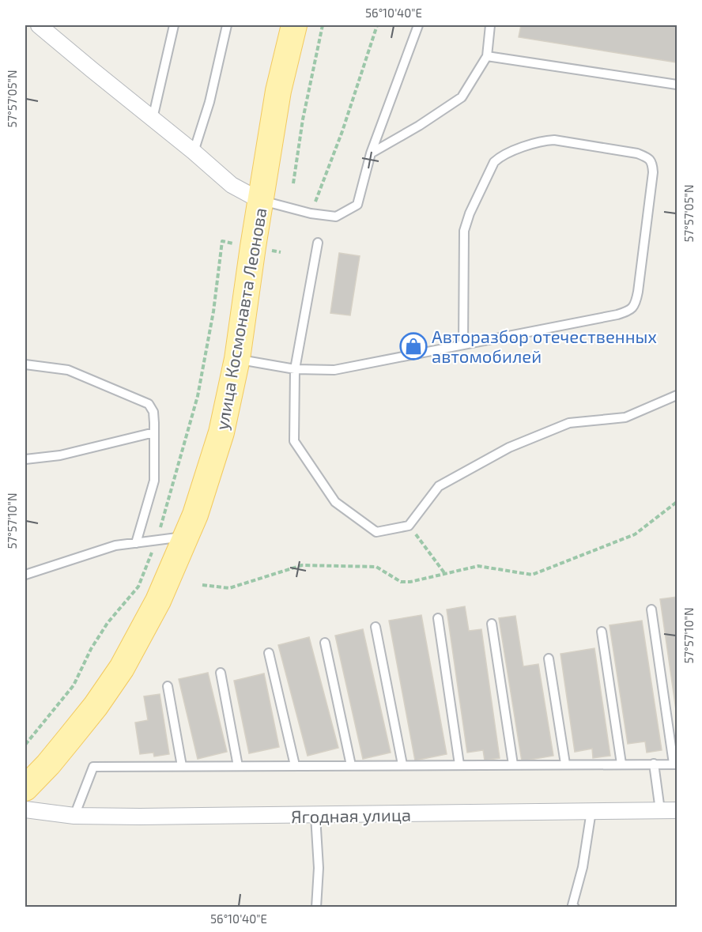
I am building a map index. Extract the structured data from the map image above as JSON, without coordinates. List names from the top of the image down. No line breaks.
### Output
{"streets":{"main road":["улица Космонавта Леонова"],"street":["Ягодная улица"]},"places":{"shop":["Авторазбор отечественных автомобилей"]},"coordinates":["56°10'40\"E","57°57'05\"N","57°57'10\"N"]}
